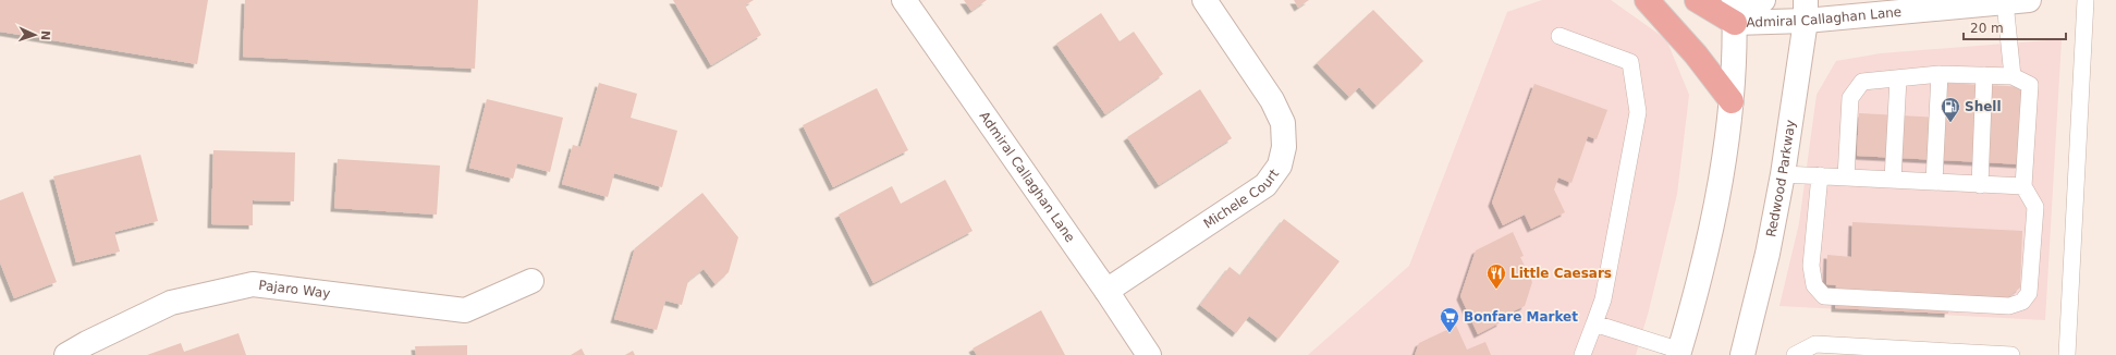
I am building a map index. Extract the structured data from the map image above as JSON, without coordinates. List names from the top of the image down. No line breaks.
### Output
{"streets":{"street":["Admiral Callaghan Lane","Redwood Parkway","Michele Court","Pajaro Way"]},"crossings":[["Admiral Callaghan Lane","Redwood Parkway"],["Admiral Callaghan Lane","Michele Court"]],"places":{"fuel station":["Shell"],"restaurant":["Little Caesars"],"supermarket":["Bonfare Market"]},"scale_bar":"20 m","north":"right"}
